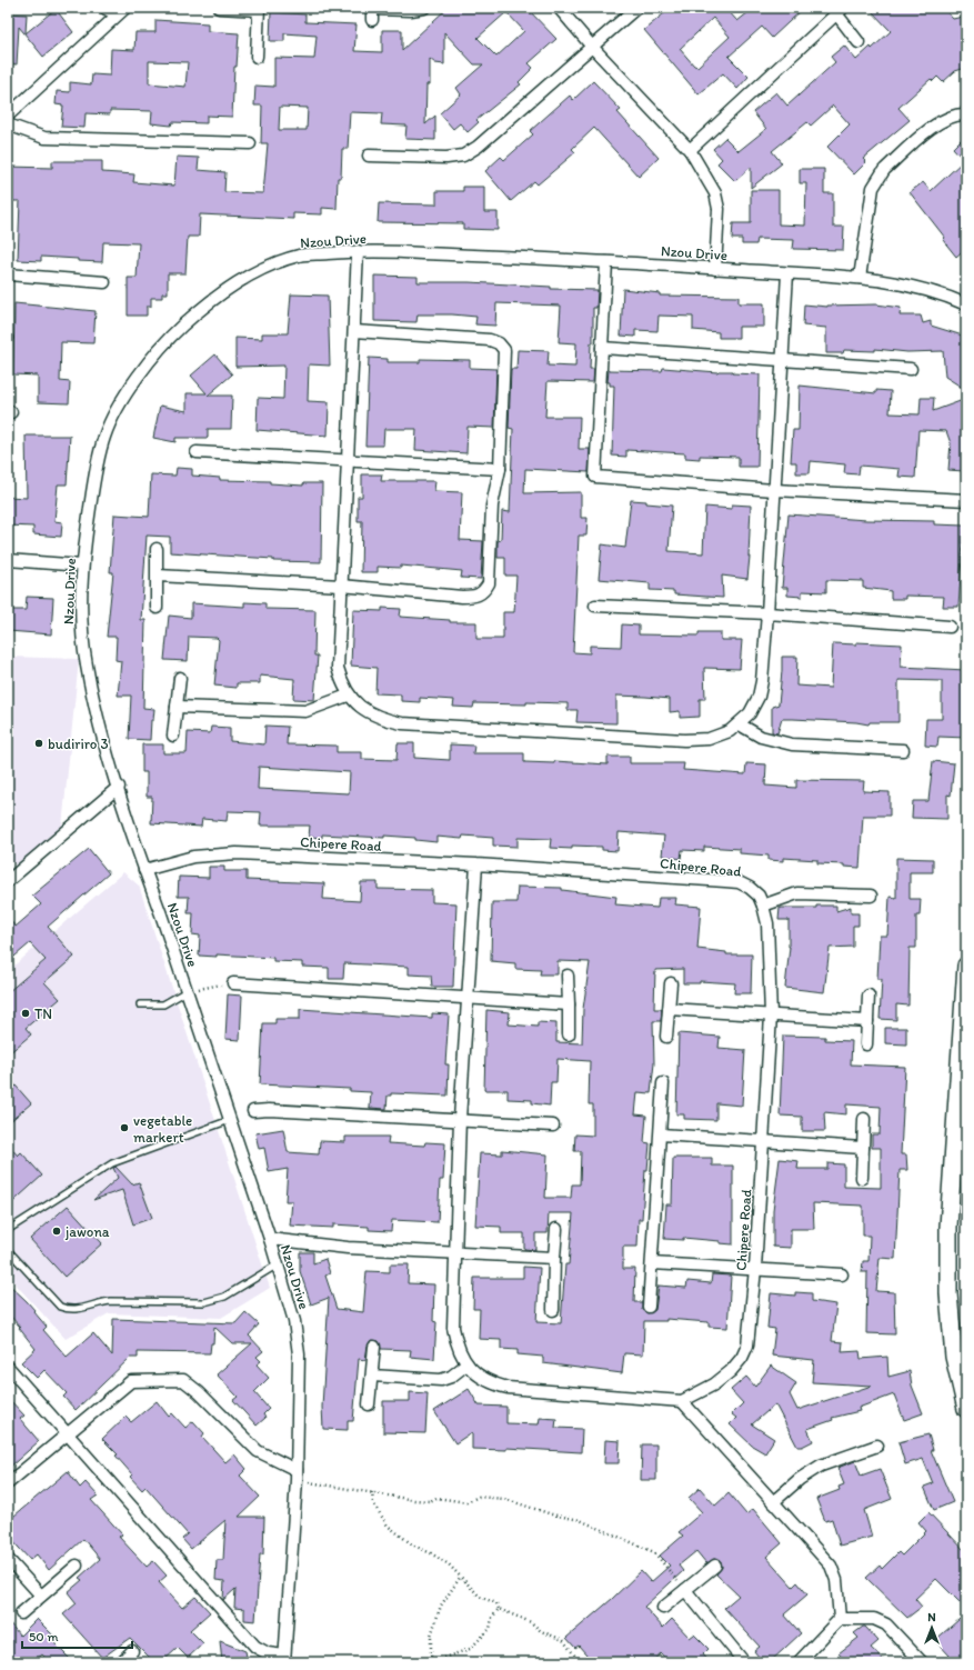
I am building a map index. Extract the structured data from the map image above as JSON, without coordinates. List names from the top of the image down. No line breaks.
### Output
{"streets":{"street":["Nzou Drive","Chipere Road"]},"crossings":[["Nzou Drive","Chipere Road"]],"places":["budiriro 3","TN","vegetable markert","jawona"],"scale_bar":"50 m","north":"top"}
